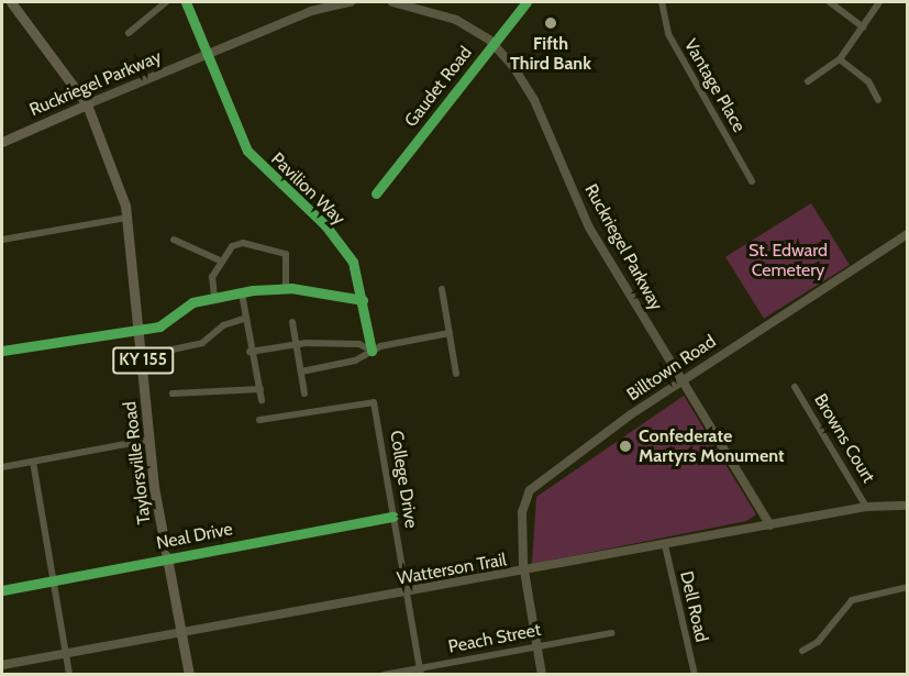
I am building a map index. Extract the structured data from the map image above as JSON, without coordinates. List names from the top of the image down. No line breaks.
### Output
{"streets":{"main road":["Ruckriegel Parkway","KY 155","Billtown Road","Taylorsville Road","Watterson Trail"],"street":["Vantage Place","Gaudet Road","Pavilion Way","Browns Court","College Drive","Neal Drive","Dell Road","Peach Street"]},"crossings":[["Ruckriegel Parkway","Gaudet Road"],["Ruckriegel Parkway","Pavilion Way"],["Ruckriegel Parkway","Billtown Road"],["Ruckriegel Parkway","Taylorsville Road"],["Ruckriegel Parkway","Watterson Trail"],["Billtown Road","Watterson Trail"],["Billtown Road","Peach Street"],["Browns Court","Watterson Trail"],["Taylorsville Road","Neal Drive"],["Taylorsville Road","Watterson Trail"],["College Drive","Neal Drive"],["College Drive","Watterson Trail"],["College Drive","Peach Street"],["Watterson Trail","Dell Road"]],"parks":["St. Edward Cemetery"],"places":["Fifth Third Bank","Confederate Martyrs Monument"]}
